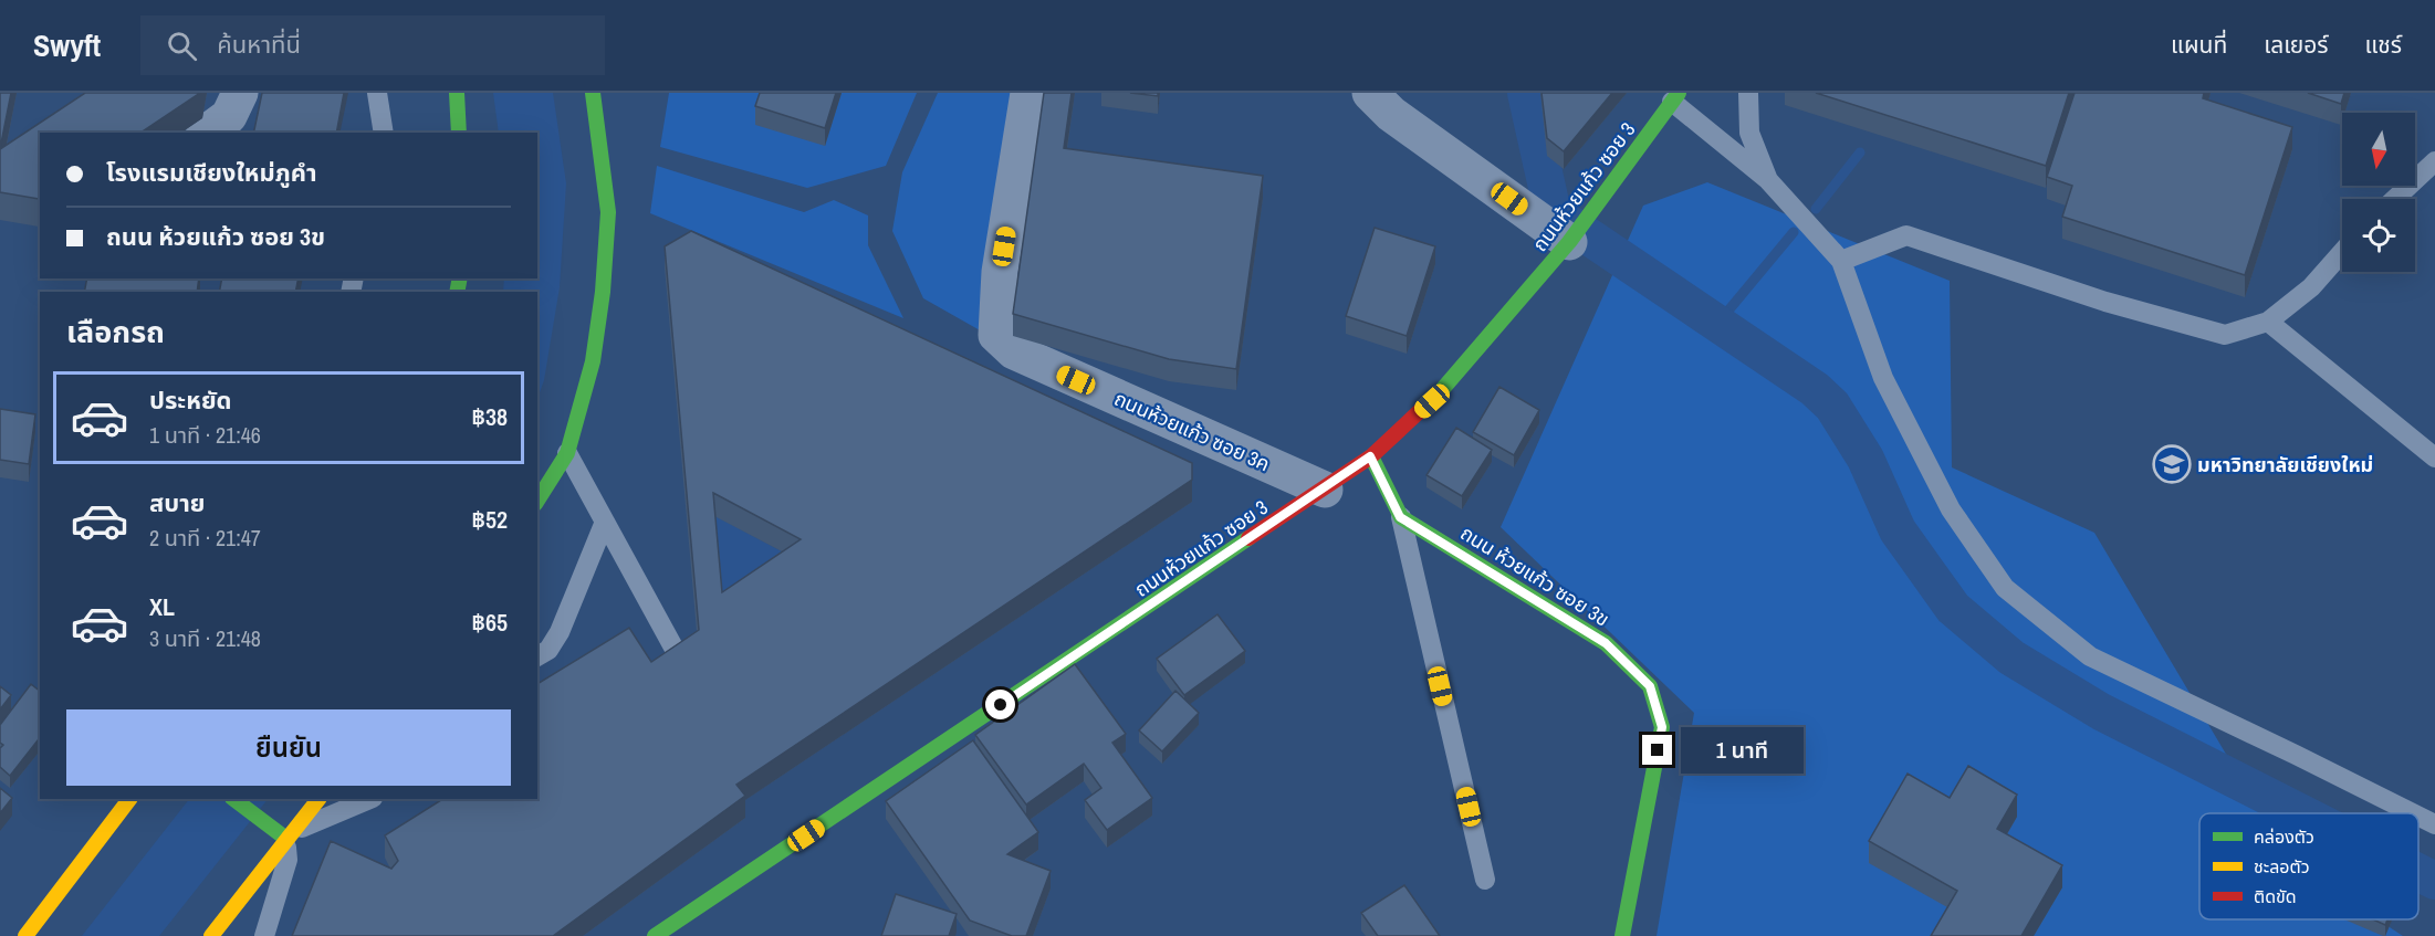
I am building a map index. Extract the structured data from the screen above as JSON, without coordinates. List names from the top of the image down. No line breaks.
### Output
{"streets":{"street":["ถนนห้วยแก้ว ซอย 3","ถนนห้วยแก้ว ซอย 3ค","ถนน ห้วยแก้ว ซอย 3ข"]},"crossings":[["ถนนห้วยแก้ว ซอย 3","ถนนห้วยแก้ว ซอย 3ค"]],"places":{"school or university":["มหาวิทยาลัยเชียงใหม่"]},"legend":["คล่องตัว","ชะลอตัว","ติดขัด"],"north":"bottom","page":{"header":"Swyft","search":"ค้นหาที่นี่","nav":["แผนที่","เลเยอร์","แชร์"],"banner":["โรงแรมเชียงใหม่ภูคำ","ถนน ห้วยแก้ว ซอย 3ข"],"heading":"เลือกรถ","list":[{"name":"ประหยัด","note":"1 นาที · 21:46","value":"฿38"},{"name":"สบาย","note":"2 นาที · 21:47","value":"฿52"},{"name":"XL","note":"3 นาที · 21:48","value":"฿65"}],"buttons":"ยืนยัน","bubble":"1 นาที"}}
